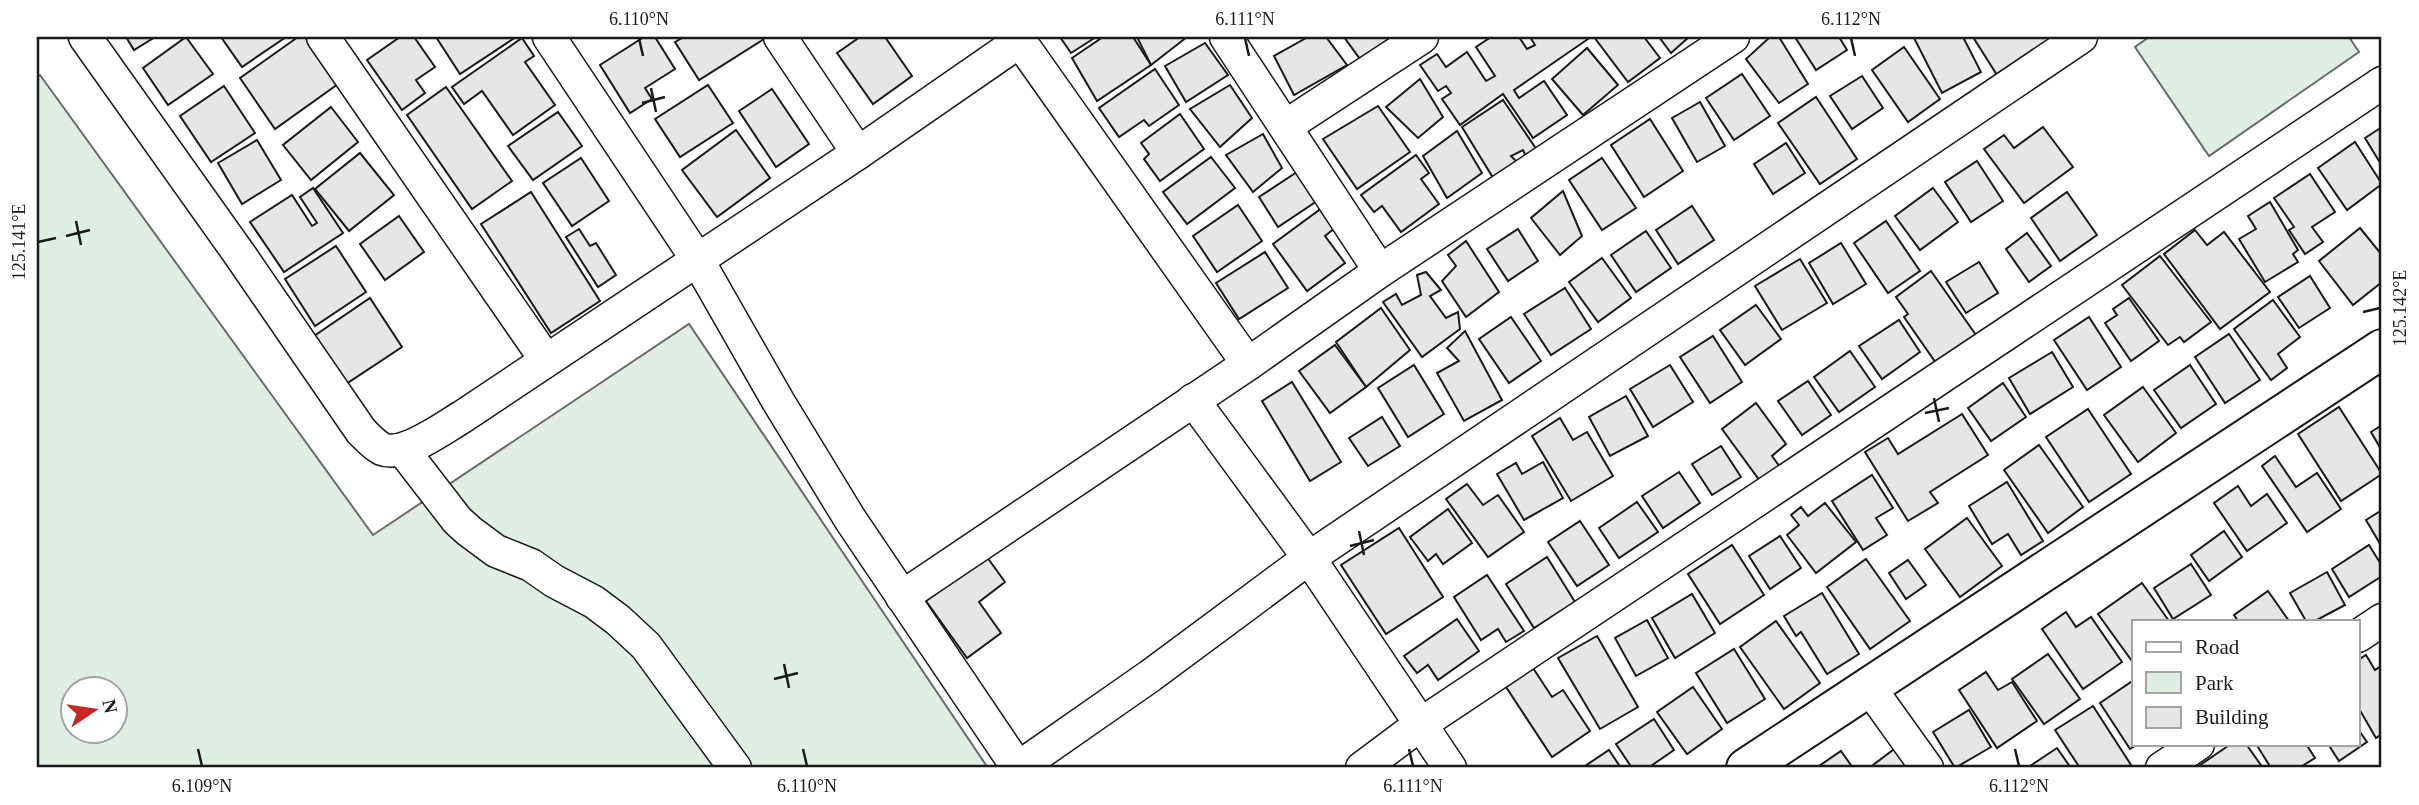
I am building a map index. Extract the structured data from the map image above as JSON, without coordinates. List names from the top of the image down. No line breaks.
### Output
{"legend":["Road","Park","Building"],"north":"right","coordinates":["6.110°N","6.111°N","6.112°N","125.141°E","125.142°E","6.109°N"]}
